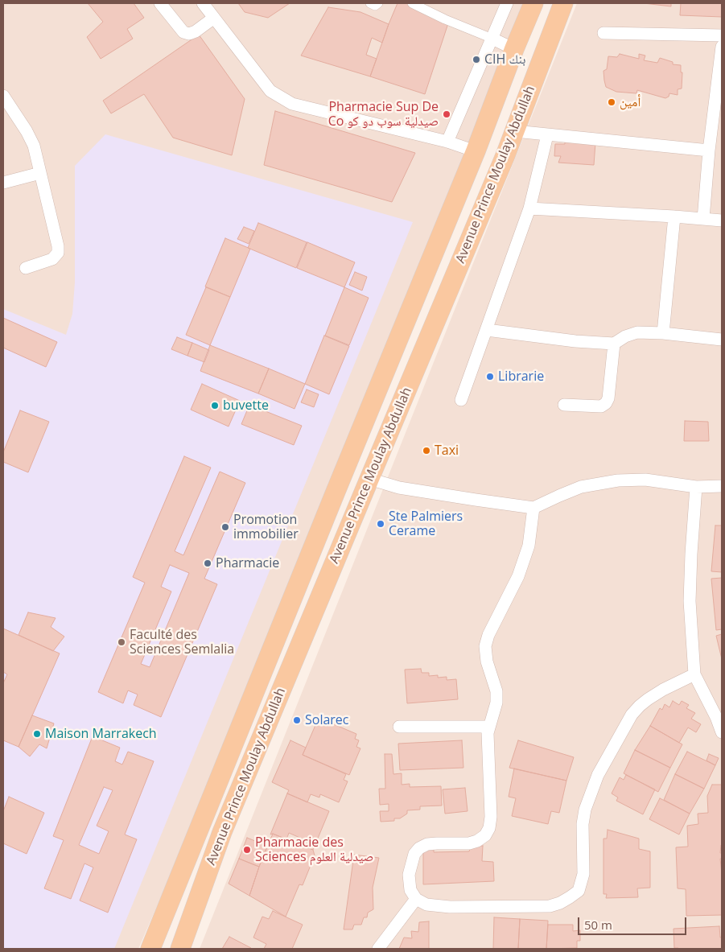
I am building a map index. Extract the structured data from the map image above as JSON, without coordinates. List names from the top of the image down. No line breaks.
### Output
{"streets":{"main road":["Avenue Prince Moulay Abdullah"]},"places":["CIH بنك","أمين","Pharmacie Sup De Co صيدلية سوب دو كو","Librarie","buvette","Taxi","Ste Palmiers Cerame","Promotion immobilier","Pharmacie","Faculté des Sciences Semlalia","Solarec","Maison Marrakech","Pharmacie des Sciences صيدلية العلوم"],"scale_bar":"50 m"}
